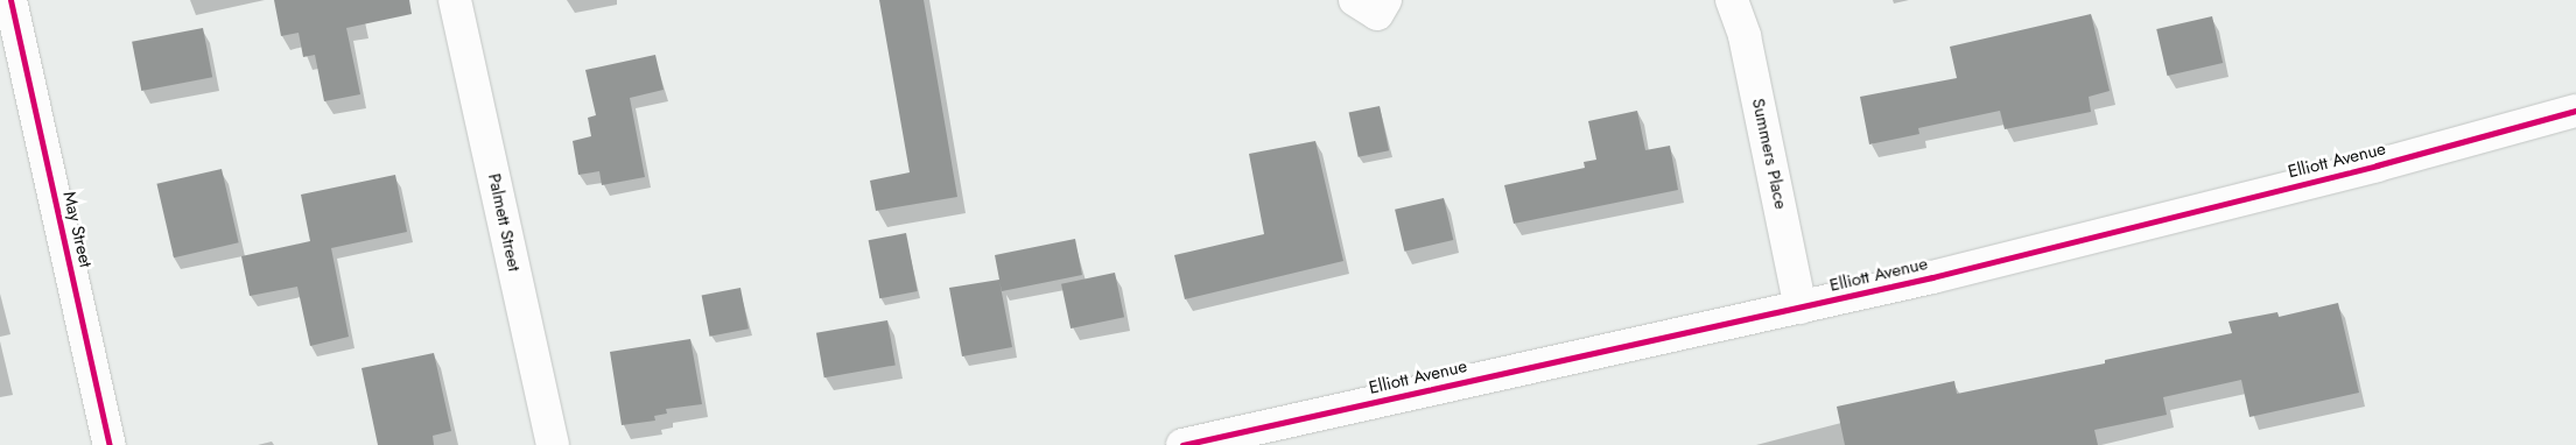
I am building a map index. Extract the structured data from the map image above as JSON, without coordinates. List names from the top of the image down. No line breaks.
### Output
{"streets":{"street":["Summers Place","Elliott Avenue","Palmett Street","May Street"]},"crossings":[["Summers Place","Elliott Avenue"]]}
